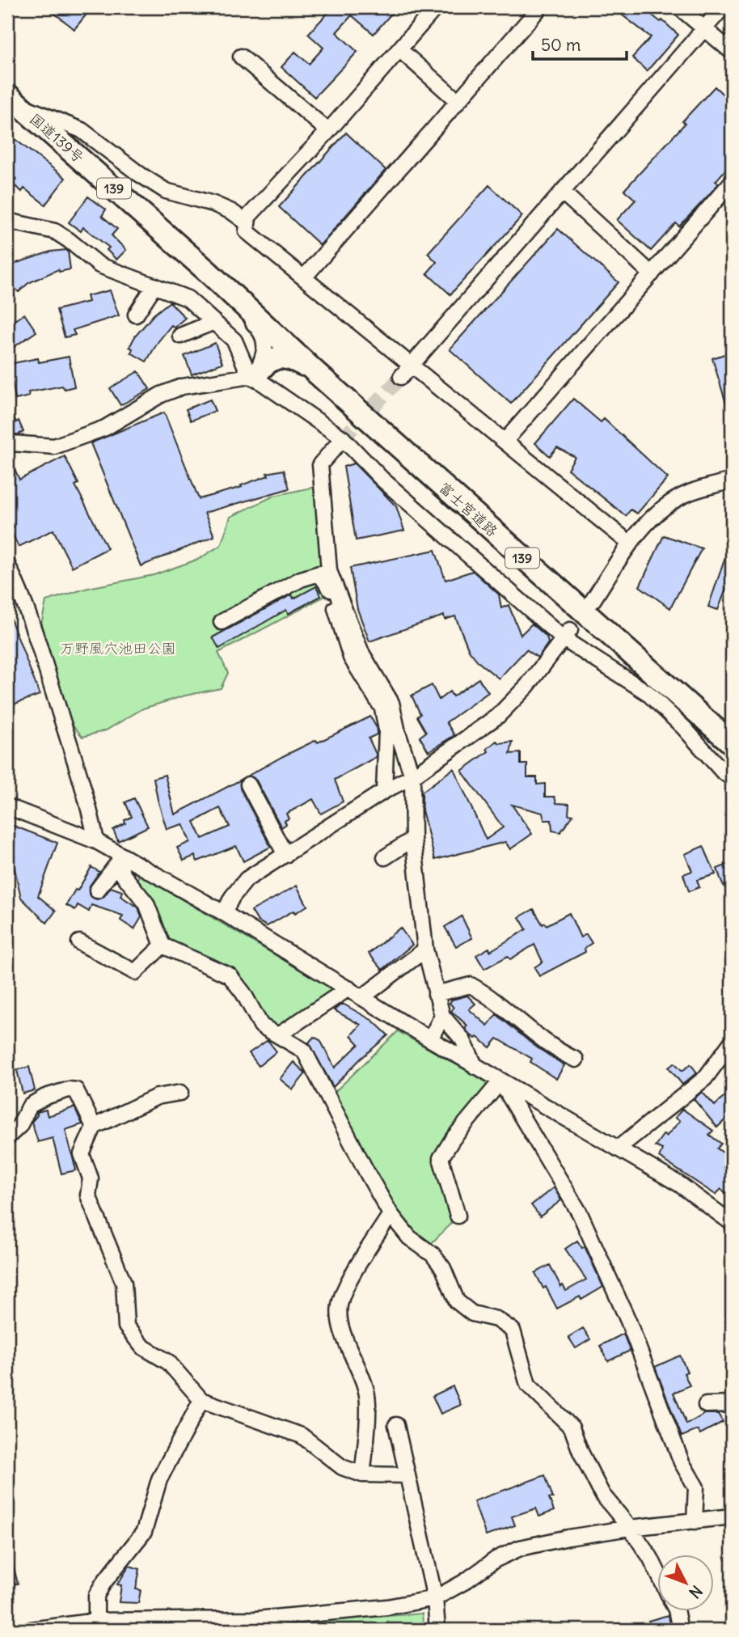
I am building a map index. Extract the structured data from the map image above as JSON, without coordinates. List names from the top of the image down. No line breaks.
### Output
{"streets":{"highway":["国道139号","139","富士宮道路"]},"crossings":[["国道139号","富士宮道路"]],"parks":["万野風穴池田公園"],"scale_bar":"50 m","north":"bottom right"}
